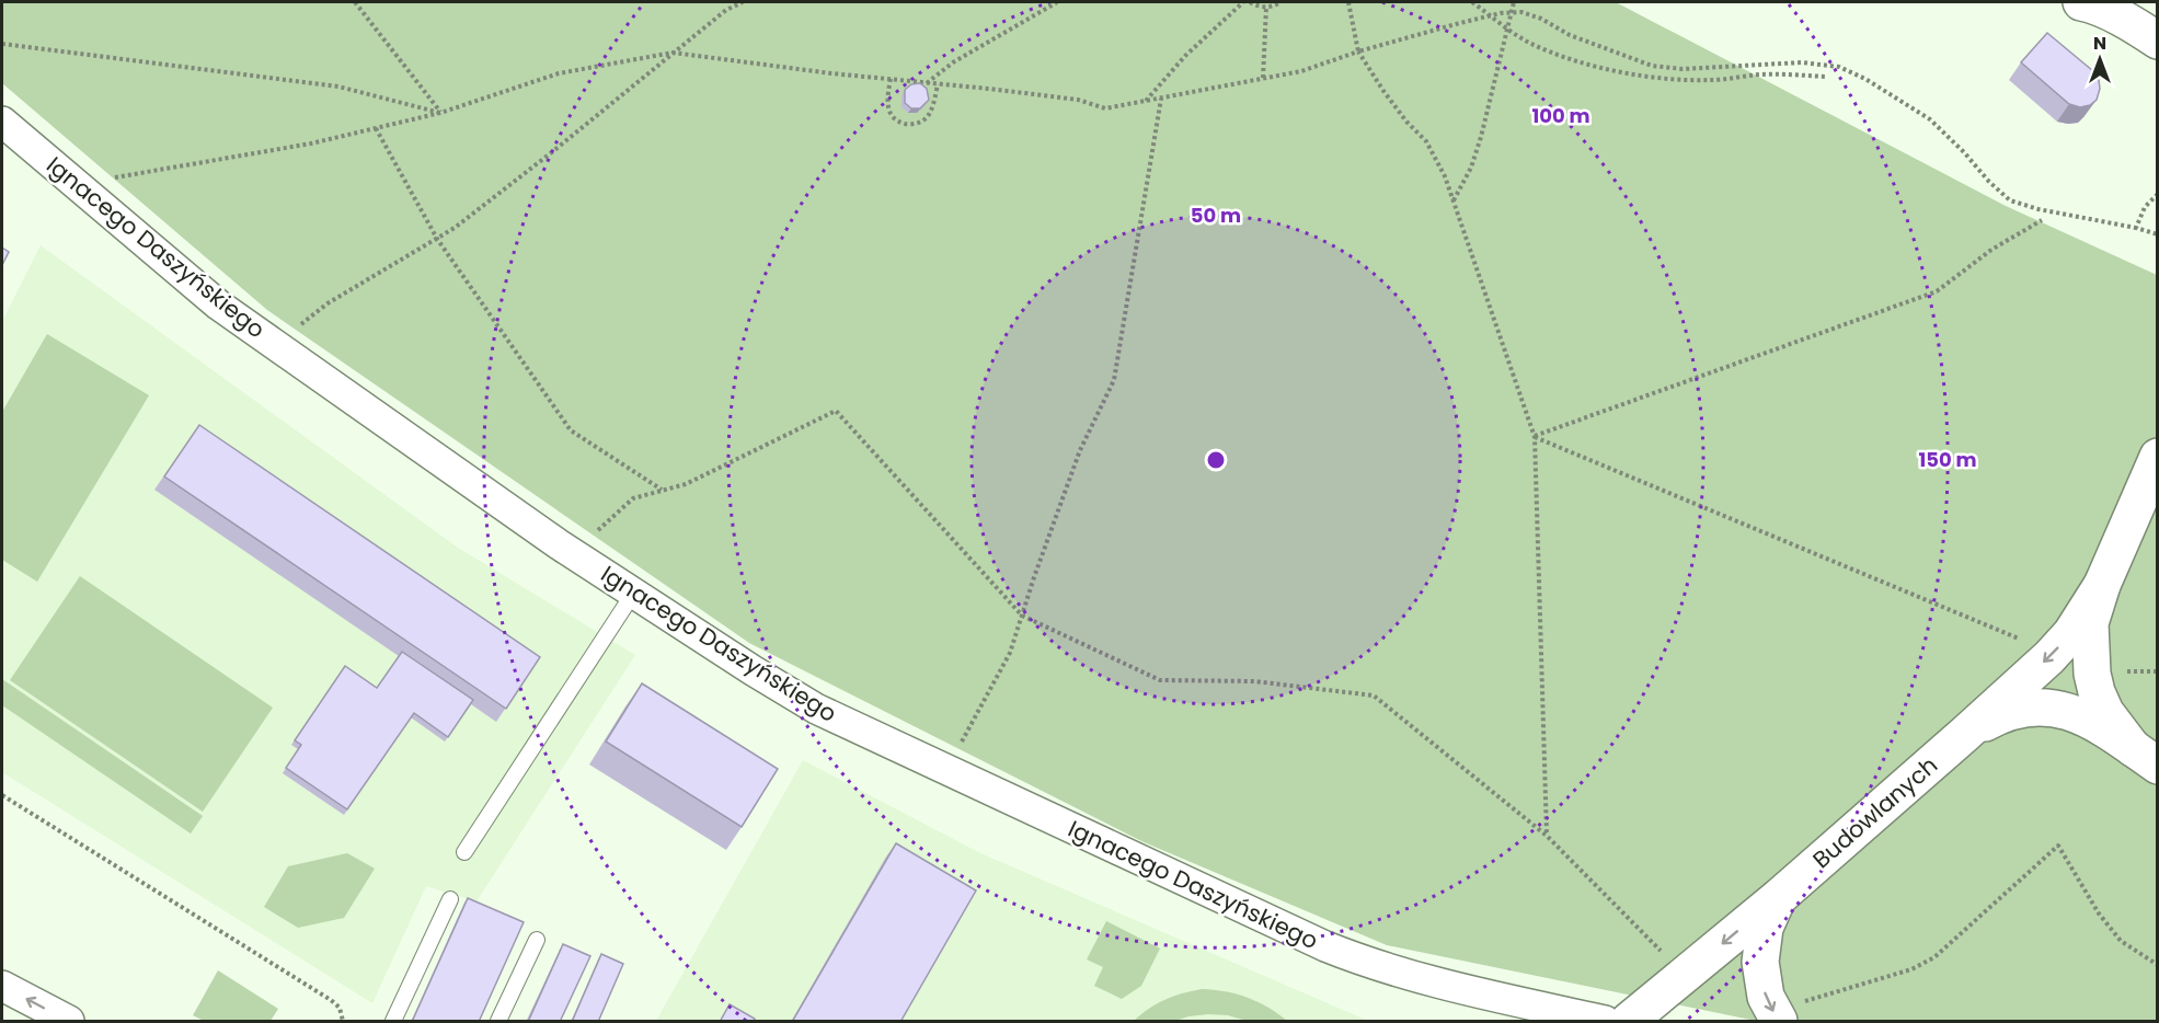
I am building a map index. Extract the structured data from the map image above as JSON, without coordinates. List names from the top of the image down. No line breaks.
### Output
{"streets":{"street":["Ignacego Daszyńskiego","Budowlanych"]},"one_way":["Budowlanych"],"north":"top","rings":["100 m","50 m","150 m"]}
